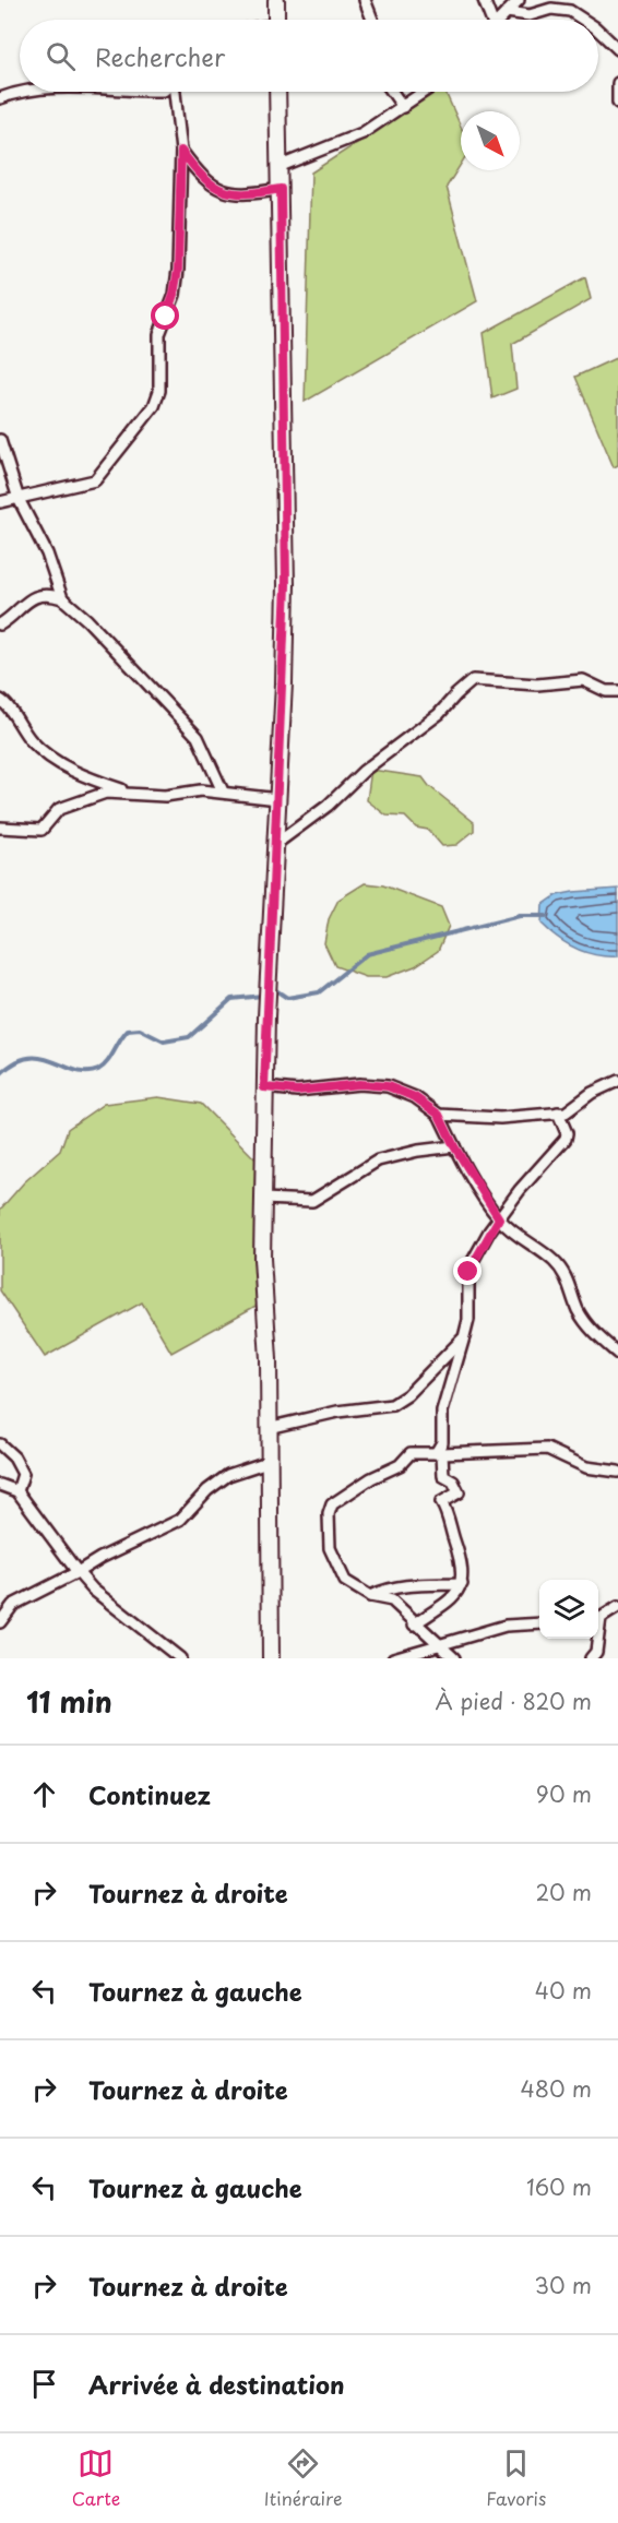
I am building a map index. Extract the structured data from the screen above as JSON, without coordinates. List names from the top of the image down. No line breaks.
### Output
{"north":"bottom right","page":{"search":"Rechercher","heading":["11 min","À pied · 820 m"],"list":[["Continuez","90 m"],["Tournez à droite","20 m"],["Tournez à gauche","40 m"],["Tournez à droite","480 m"],["Tournez à gauche","160 m"],["Tournez à droite","30 m"],"Arrivée à destination"],"nav":["Carte","Itinéraire","Favoris"]}}
